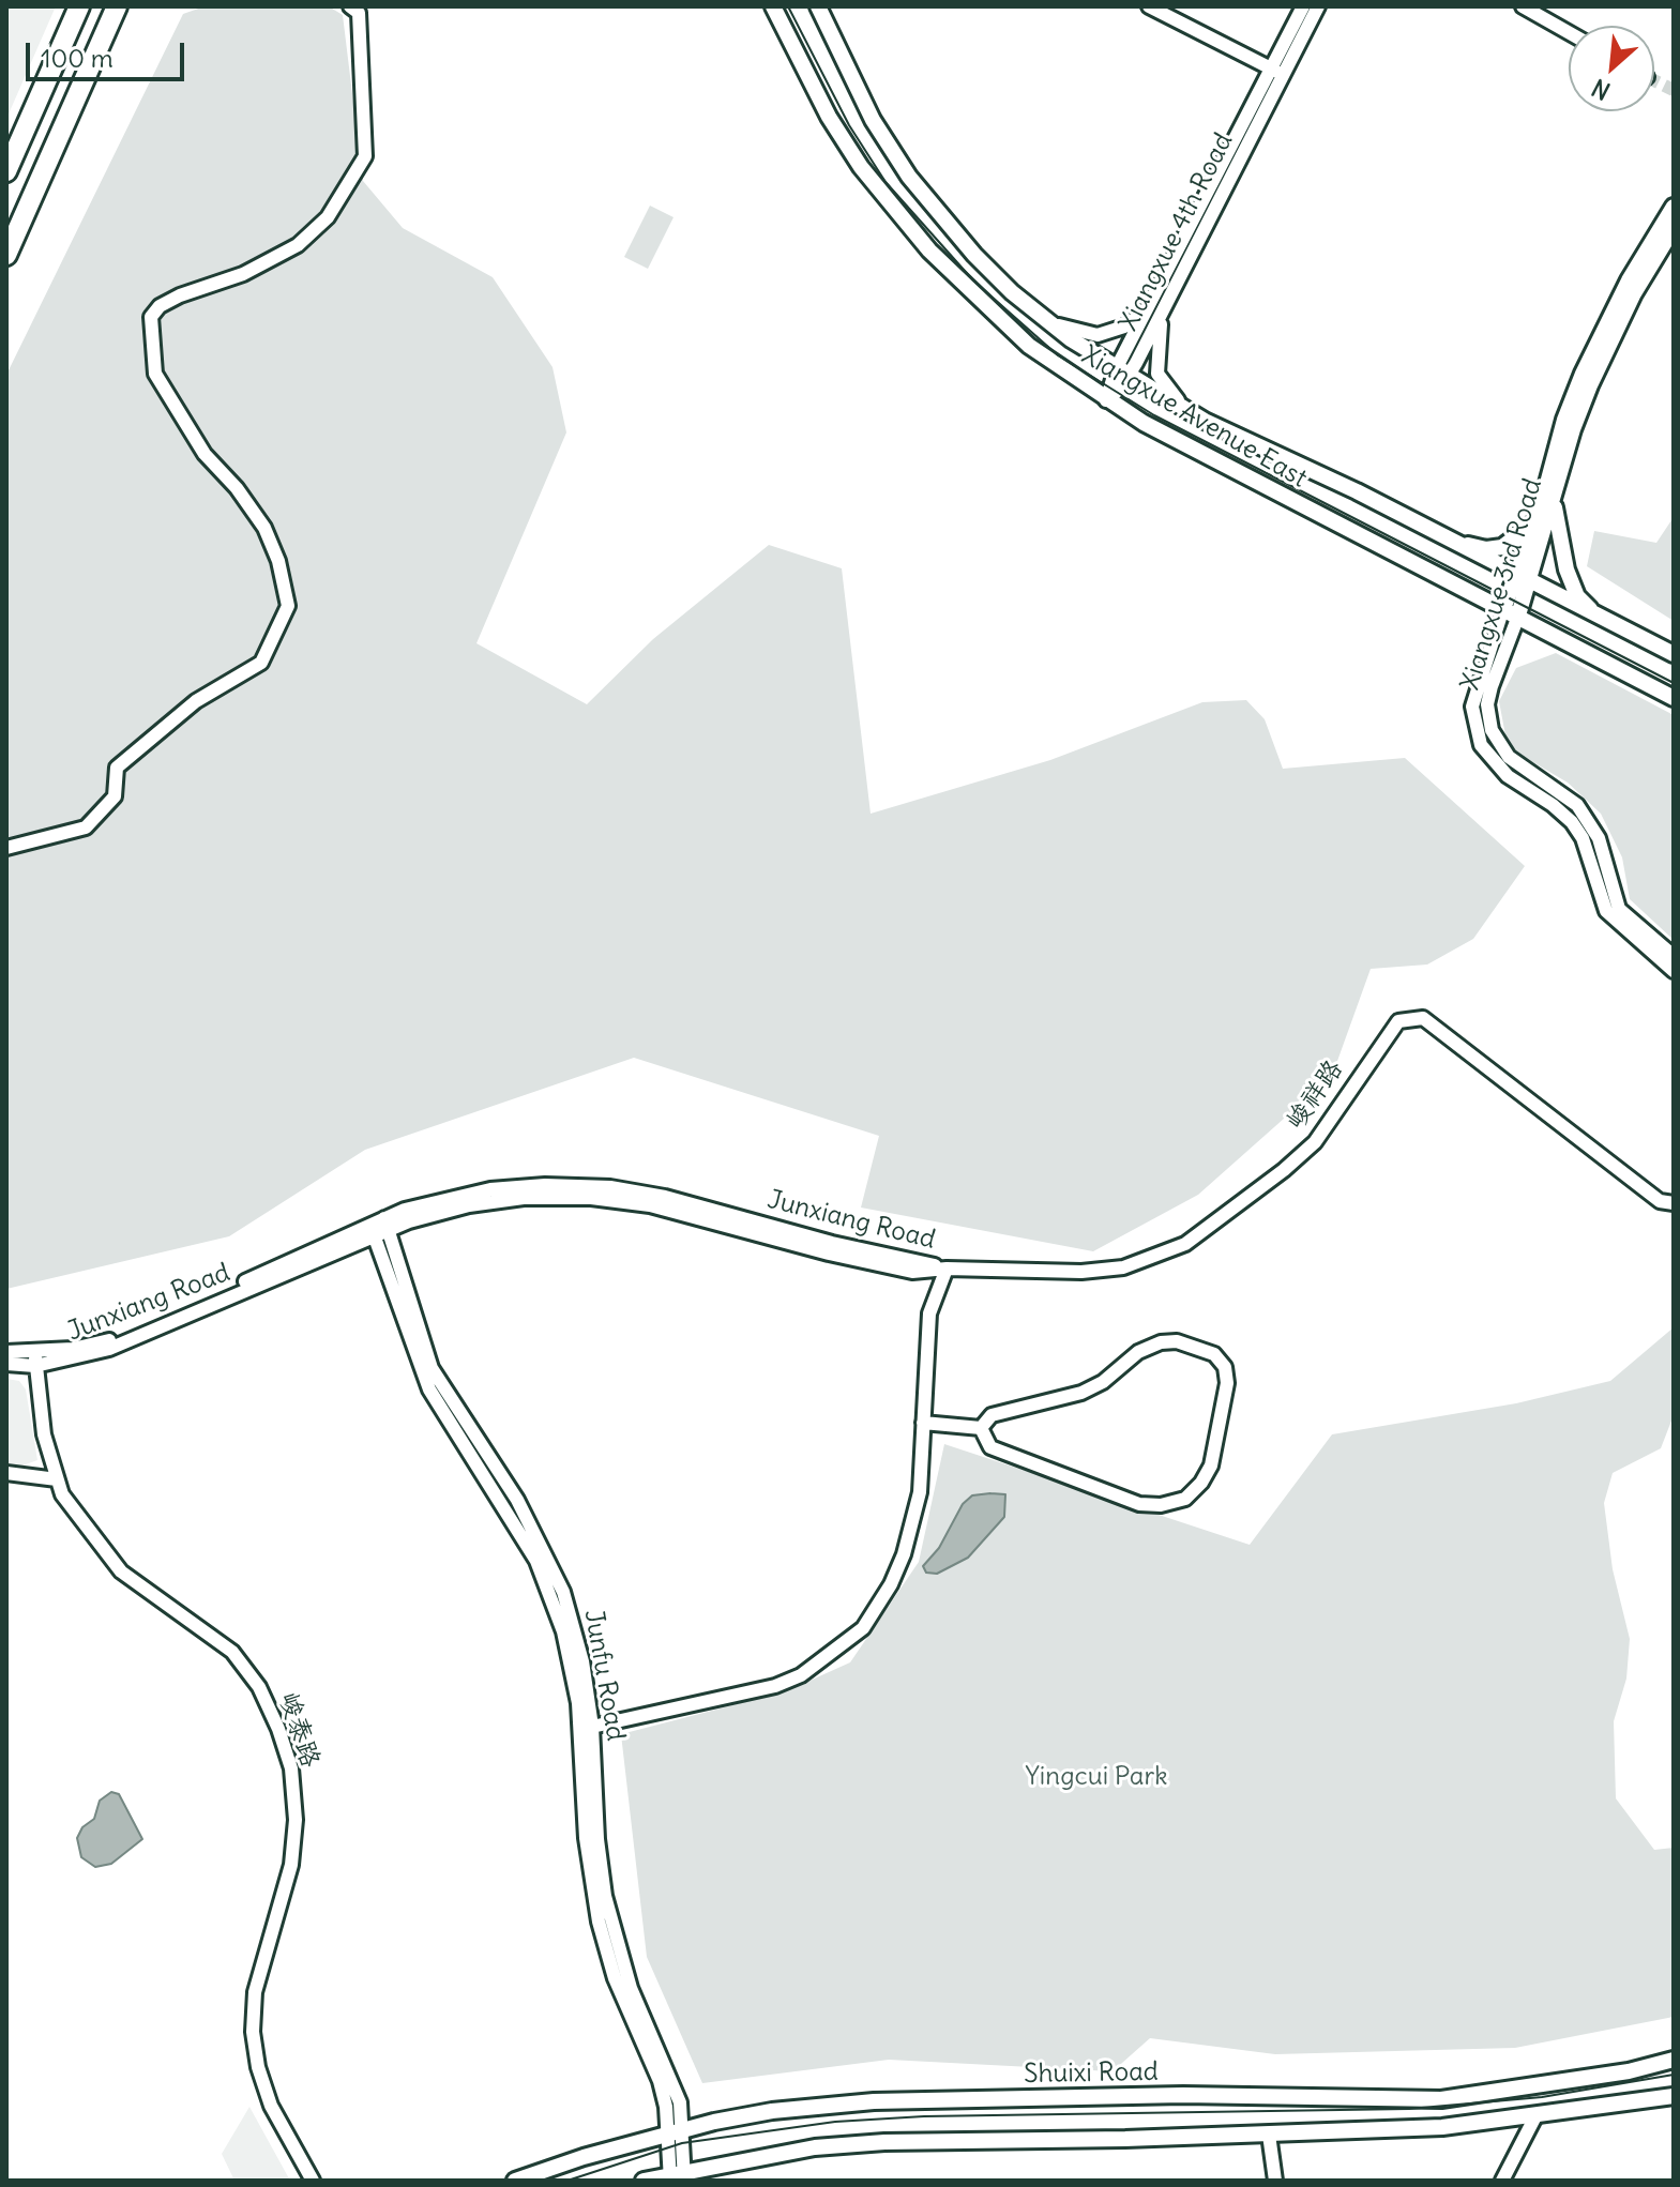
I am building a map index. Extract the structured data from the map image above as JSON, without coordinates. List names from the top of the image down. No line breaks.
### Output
{"streets":{"main road":["Xiangxue Avenue East","Xiangxue 3rd Road","Shuixi Road"],"street":["Xiangxue 4th Road","峻祥路","Junxiang Road","Junfu Road","峻泰路"]},"crossings":[["Xiangxue 4th Road","Xiangxue Avenue East"],["Xiangxue Avenue East","Xiangxue 3rd Road"],["峻祥路","Junxiang Road"],["Junxiang Road","Junfu Road"],["Junxiang Road","峻泰路"],["Junfu Road","Shuixi Road"]],"parks":["Yingcui Park"],"scale_bar":"100 m","north":"bottom left"}
